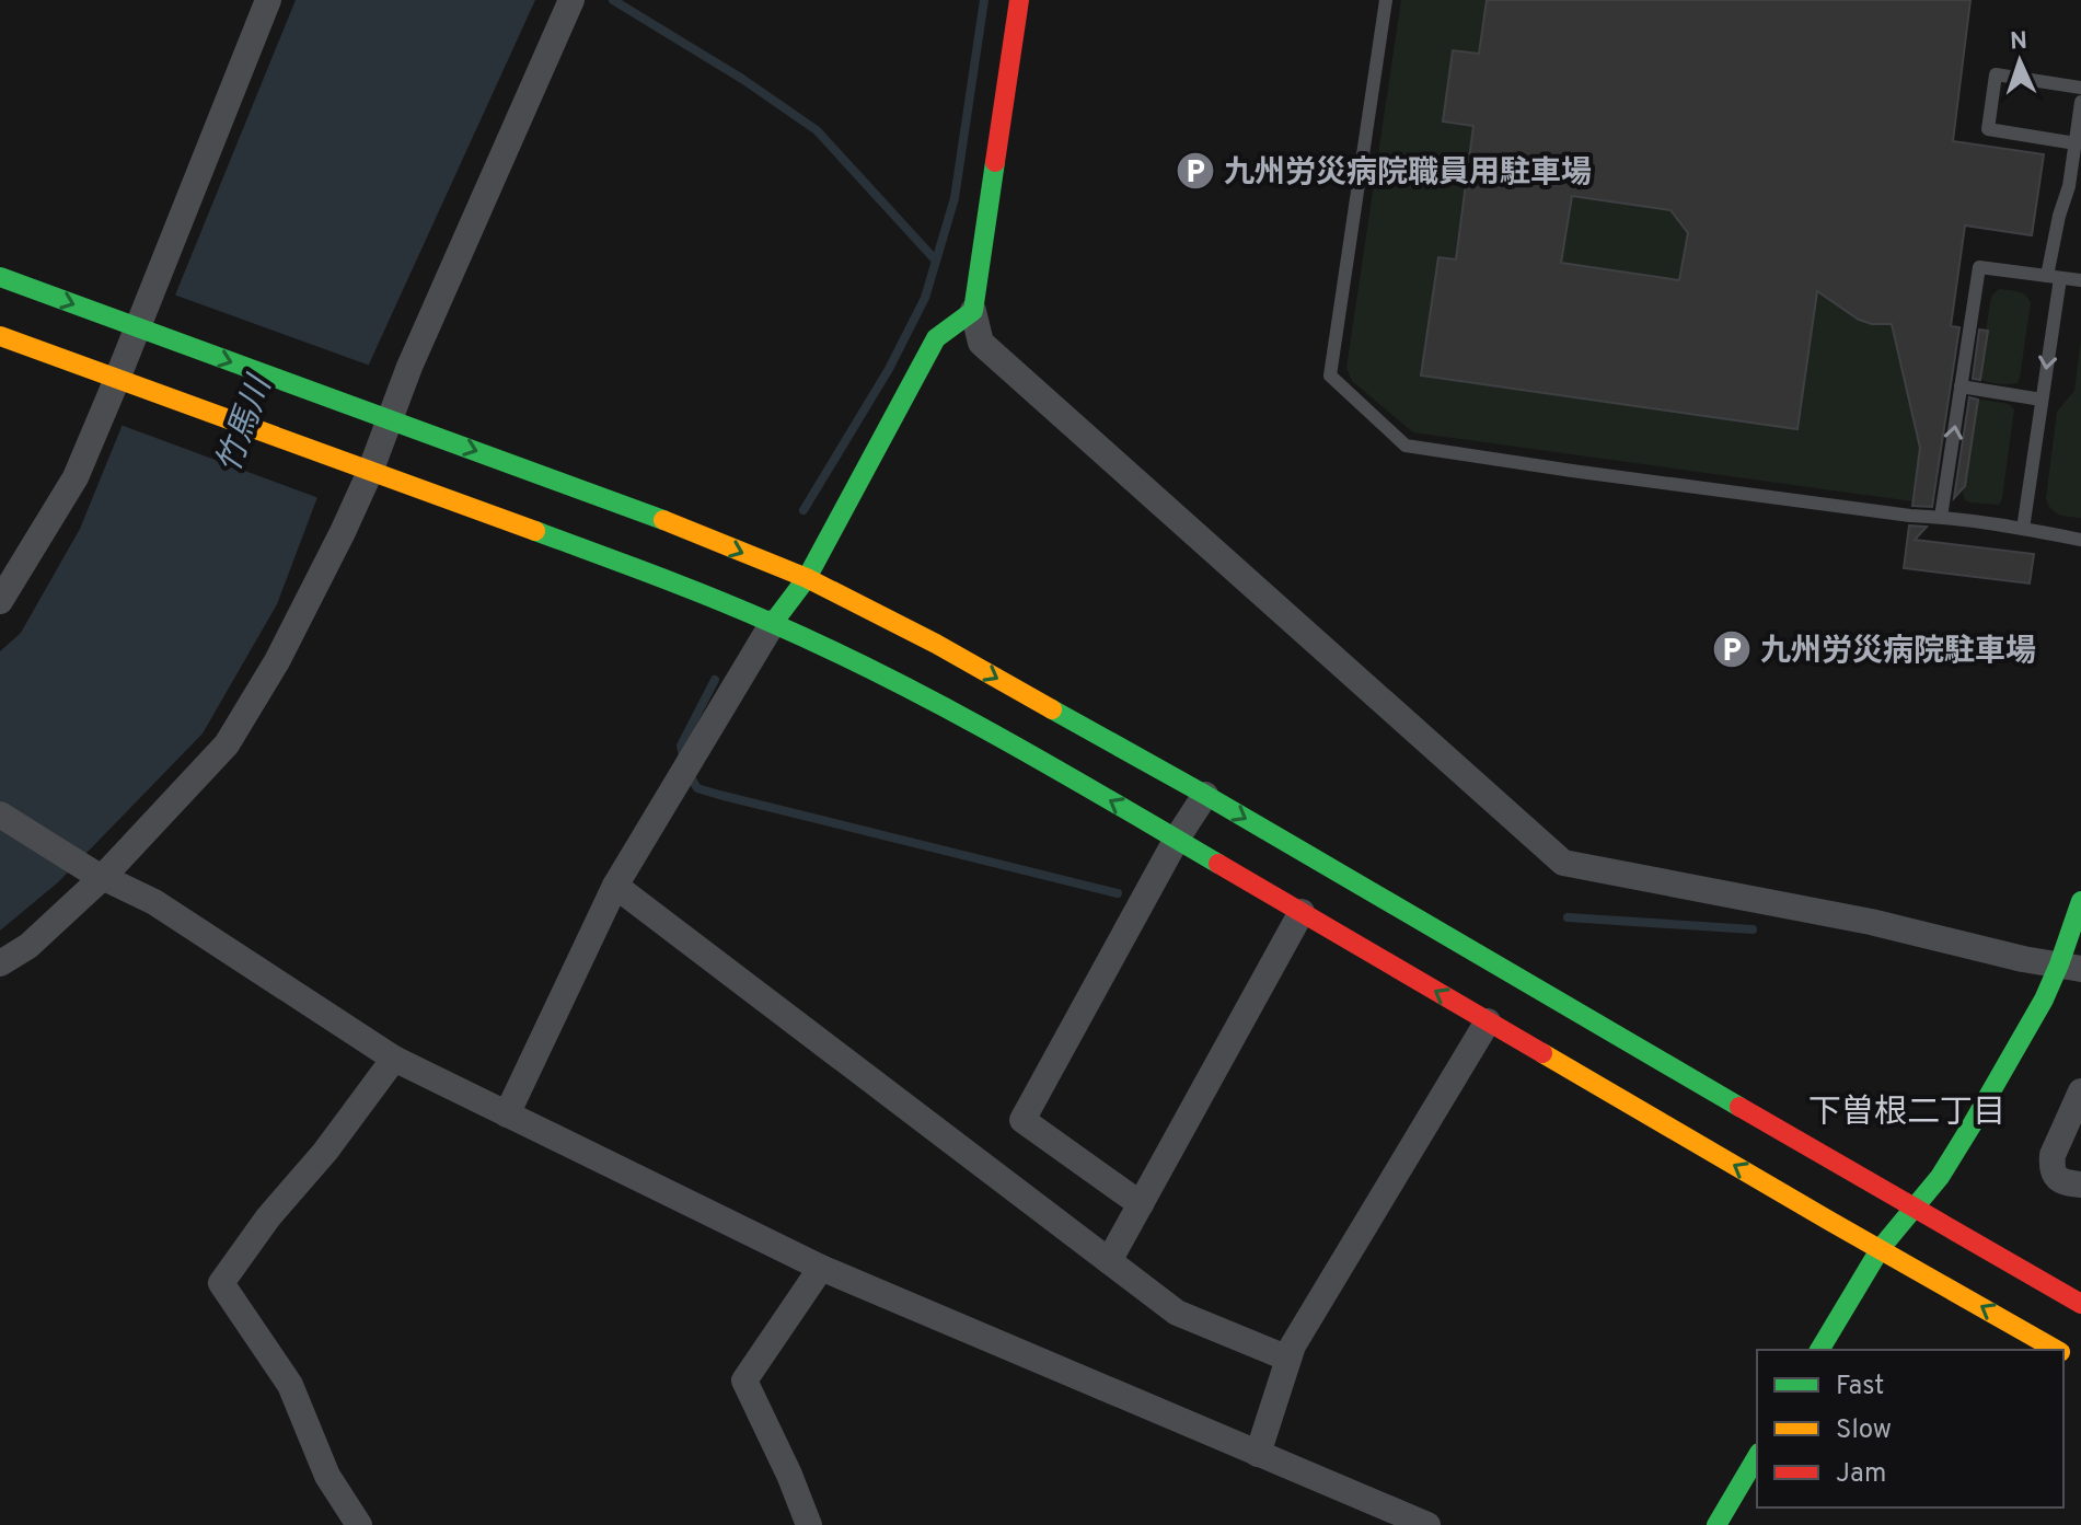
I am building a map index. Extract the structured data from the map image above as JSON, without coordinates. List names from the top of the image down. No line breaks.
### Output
{"districts":["下曽根二丁目"],"water":["竹馬川"],"places":{"parking":["九州労災病院職員用駐車場","九州労災病院駐車場"]},"legend":["Fast","Slow","Jam"],"north":"top"}
